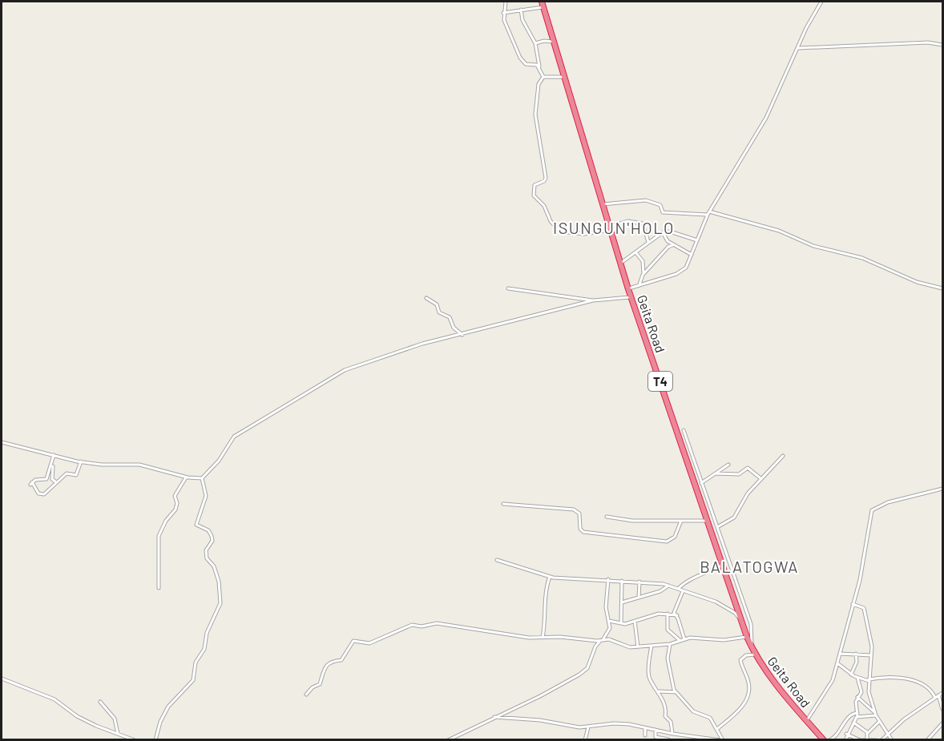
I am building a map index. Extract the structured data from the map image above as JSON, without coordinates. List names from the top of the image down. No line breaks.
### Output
{"streets":{"highway":["Geita Road","T4"]},"districts":["ISUNGUN'HOLO","BALATOGWA"]}
